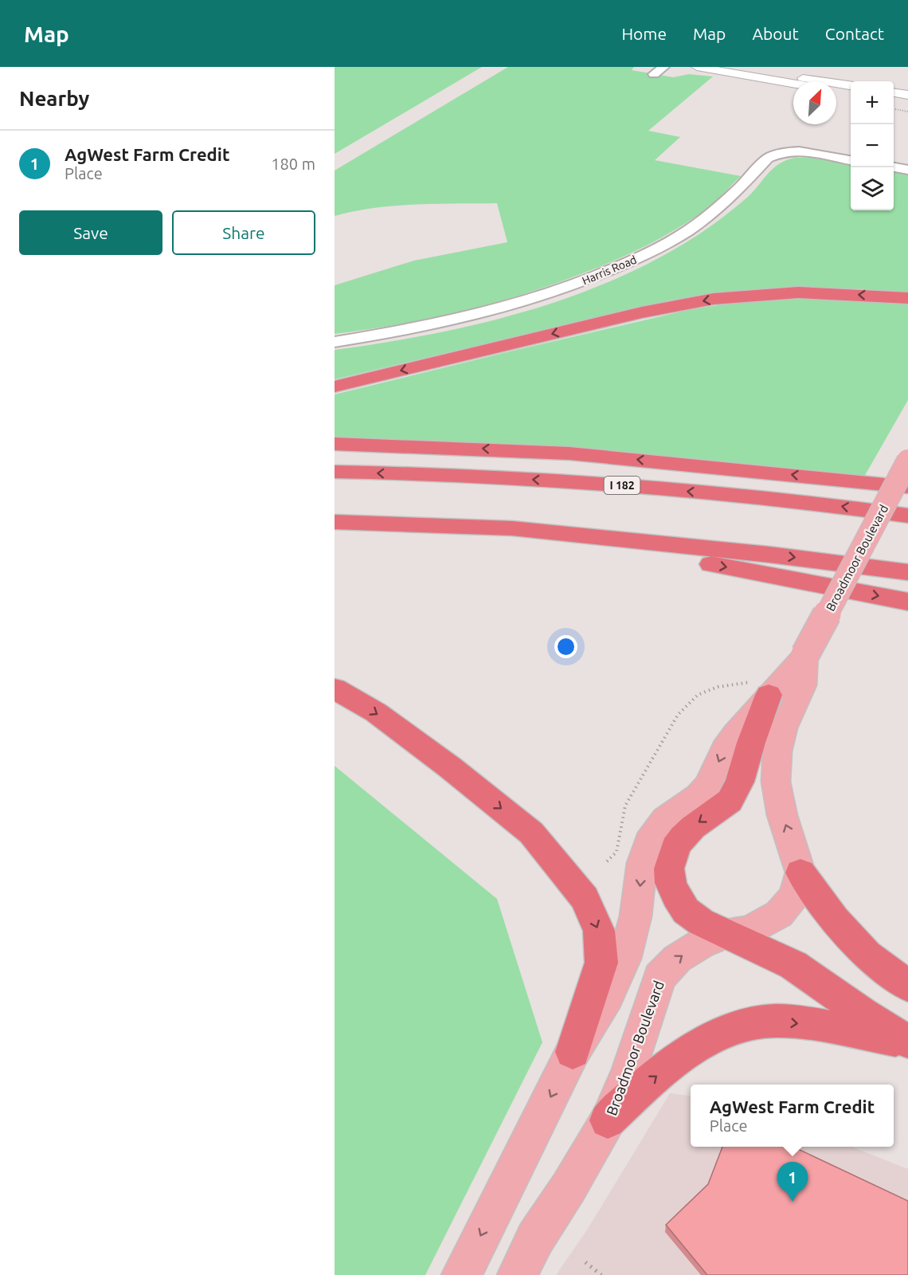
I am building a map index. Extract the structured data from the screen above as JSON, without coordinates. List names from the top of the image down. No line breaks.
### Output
{"streets":{"highway":["I 182"],"main road":["Broadmoor Boulevard"],"street":["Harris Road"]},"north":"top right","page":{"header":"Map","nav":["Home","Map","About","Contact"],"heading":"Nearby","map_buttons":["+","−"],"list":[{"mark":"1","name":"AgWest Farm Credit","note":"Place","value":"180 m"}],"buttons":["Save","Share"],"popup":["AgWest Farm Credit","Place"],"pins":"1"}}
